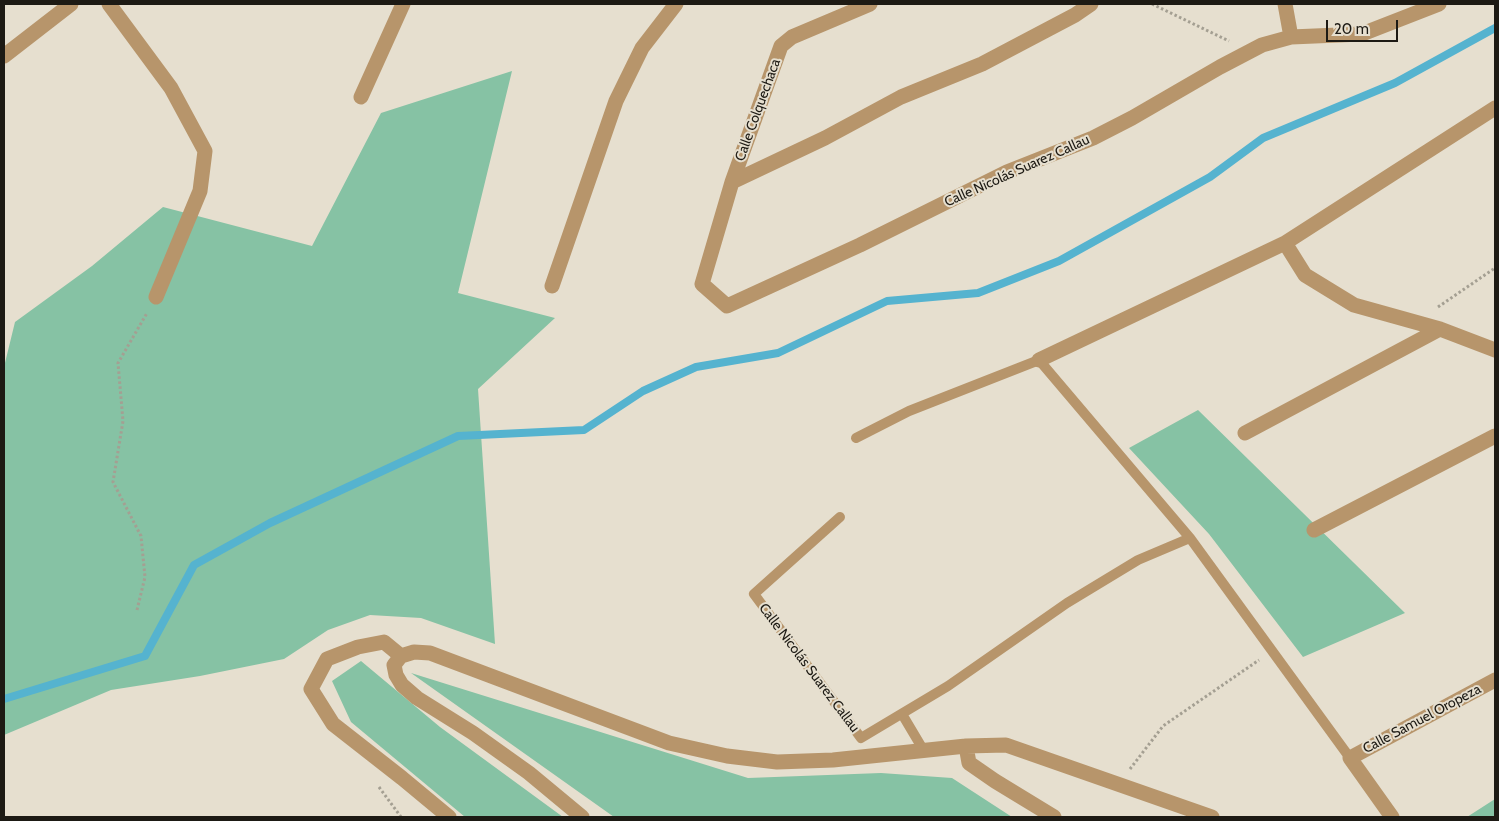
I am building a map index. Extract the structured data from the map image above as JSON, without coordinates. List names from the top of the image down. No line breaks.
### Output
{"streets":{"street":["Calle Colquechaca","Calle Nicolás Suarez Callau","Calle Samuel Oropeza"]},"crossings":[["Calle Colquechaca","Calle Nicolás Suarez Callau"]],"scale_bar":"20 m"}
